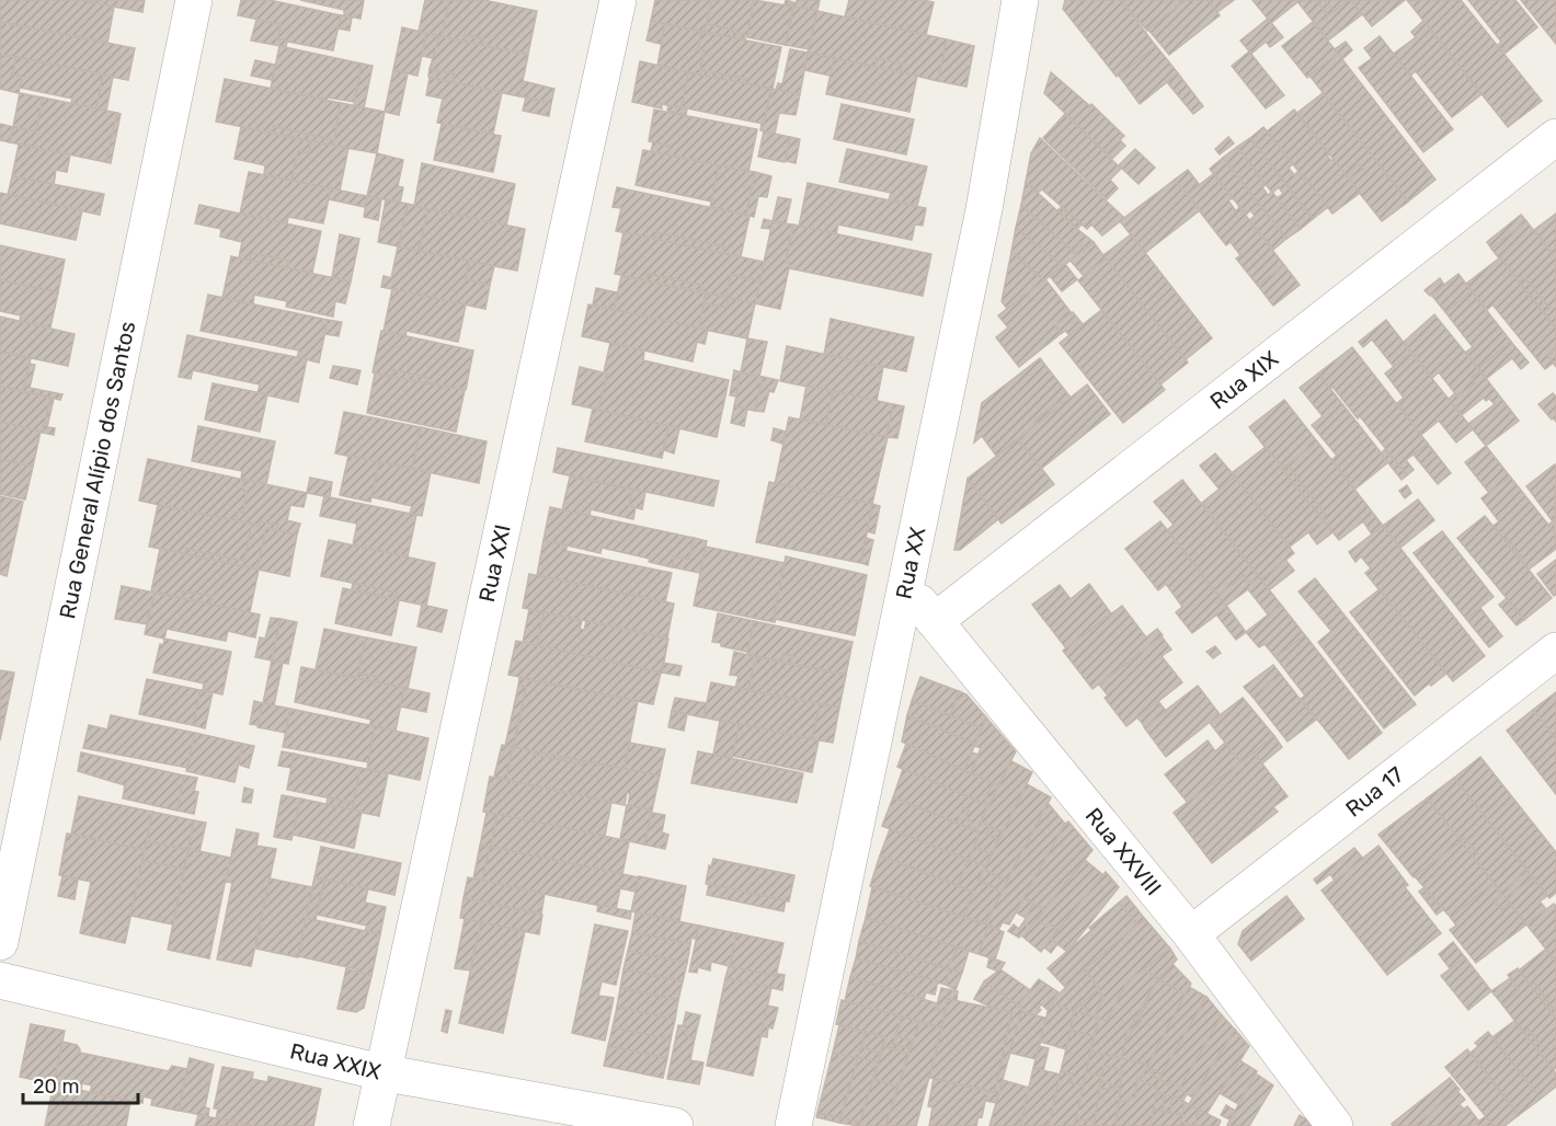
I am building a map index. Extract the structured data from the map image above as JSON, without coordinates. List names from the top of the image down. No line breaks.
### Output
{"streets":{"street":["Rua XIX","Rua General Alípio dos Santos","Rua XXI","Rua XX","Rua 17","Rua XXVIII","Rua XXIX"]},"crossings":[["Rua XIX","Rua XXVIII"],["Rua XXI","Rua XXIX"],["Rua XX","Rua XXVIII"],["Rua 17","Rua XXVIII"]],"scale_bar":"20 m"}
